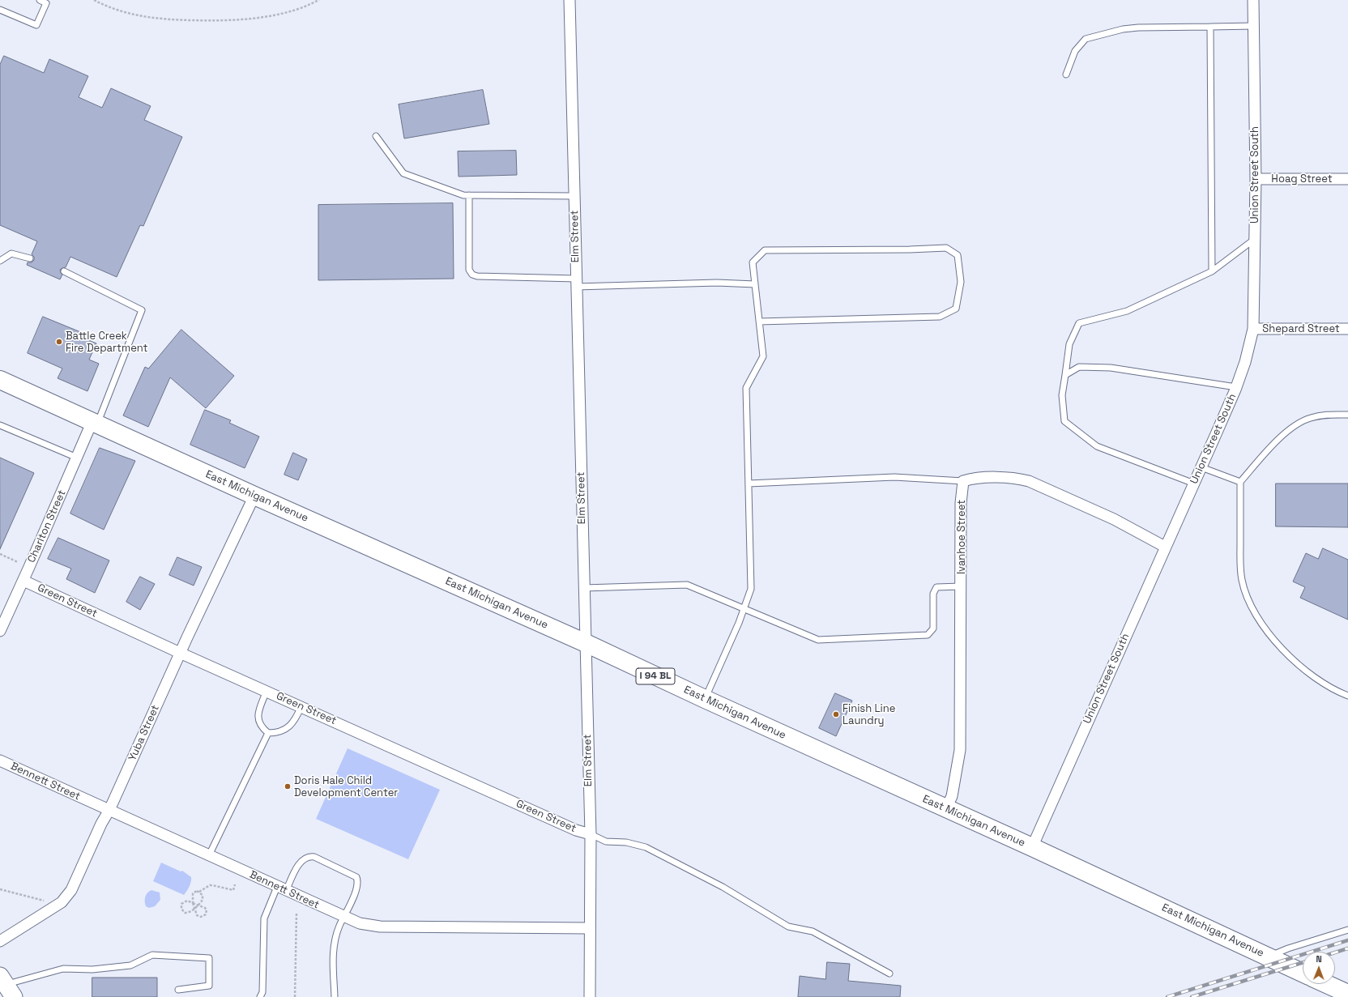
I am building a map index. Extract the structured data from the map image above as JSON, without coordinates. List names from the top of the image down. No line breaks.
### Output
{"streets":{"highway":["East Michigan Avenue","I 94 BL"],"street":["Union Street South","Hoag Street","Elm Street","Shepard Street","Charlton Street","Ivanhoe Street","Green Street","Yuba Street","Bennett Street"]},"crossings":[["Union Street South","Hoag Street"],["Union Street South","Shepard Street"],["Union Street South","East Michigan Avenue"],["Elm Street","East Michigan Avenue"],["Elm Street","Green Street"],["Elm Street","Bennett Street"],["East Michigan Avenue","Charlton Street"],["East Michigan Avenue","Ivanhoe Street"],["East Michigan Avenue","Yuba Street"],["Charlton Street","Green Street"],["Green Street","Yuba Street"],["Yuba Street","Bennett Street"]],"places":["Battle Creek Fire Department","Finish Line Laundry","Doris Hale Child Development Center"],"north":"top"}
